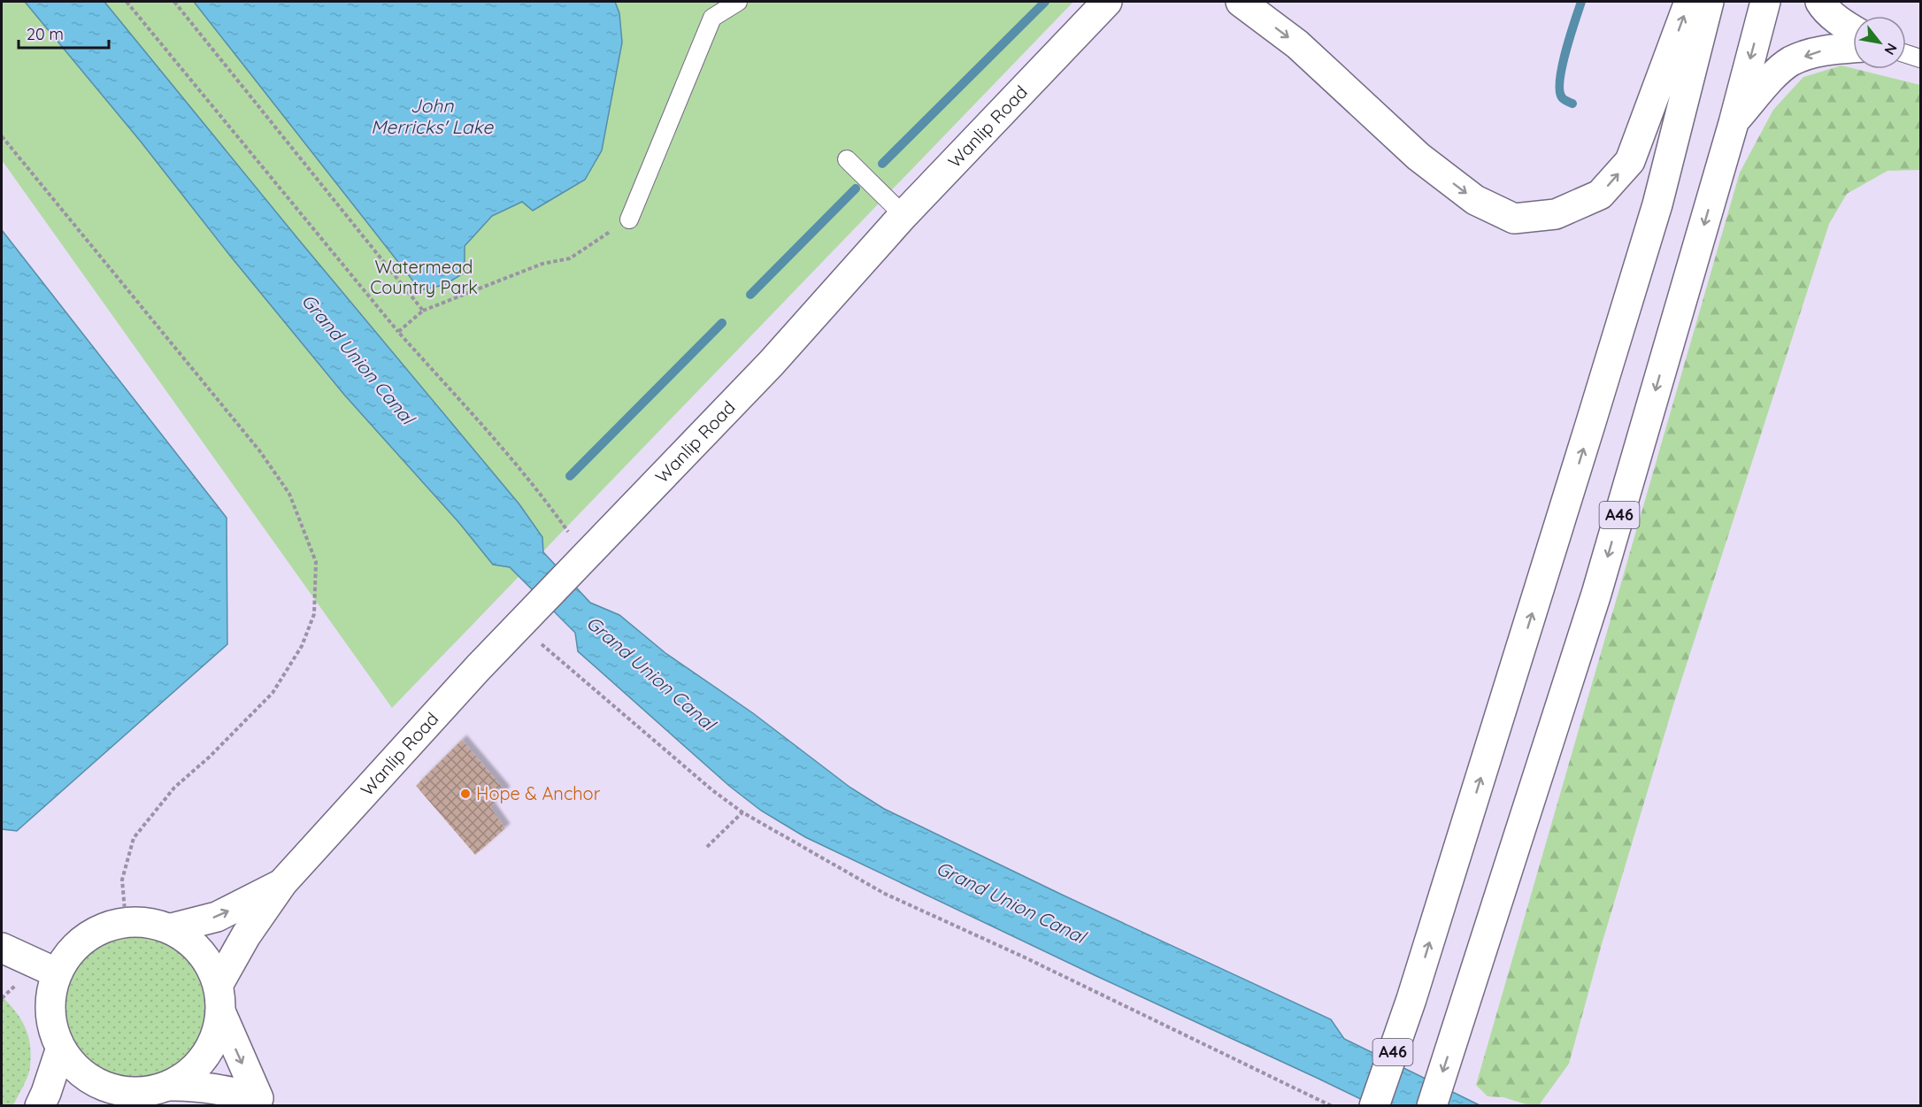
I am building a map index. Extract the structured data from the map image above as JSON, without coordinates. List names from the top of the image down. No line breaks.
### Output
{"streets":{"main road":["Wanlip Road","A46"]},"water":["John Merricks' Lake","Grand Union Canal"],"parks":["Watermead Country Park"],"places":["Hope & Anchor"],"scale_bar":"20 m","north":"bottom right"}
